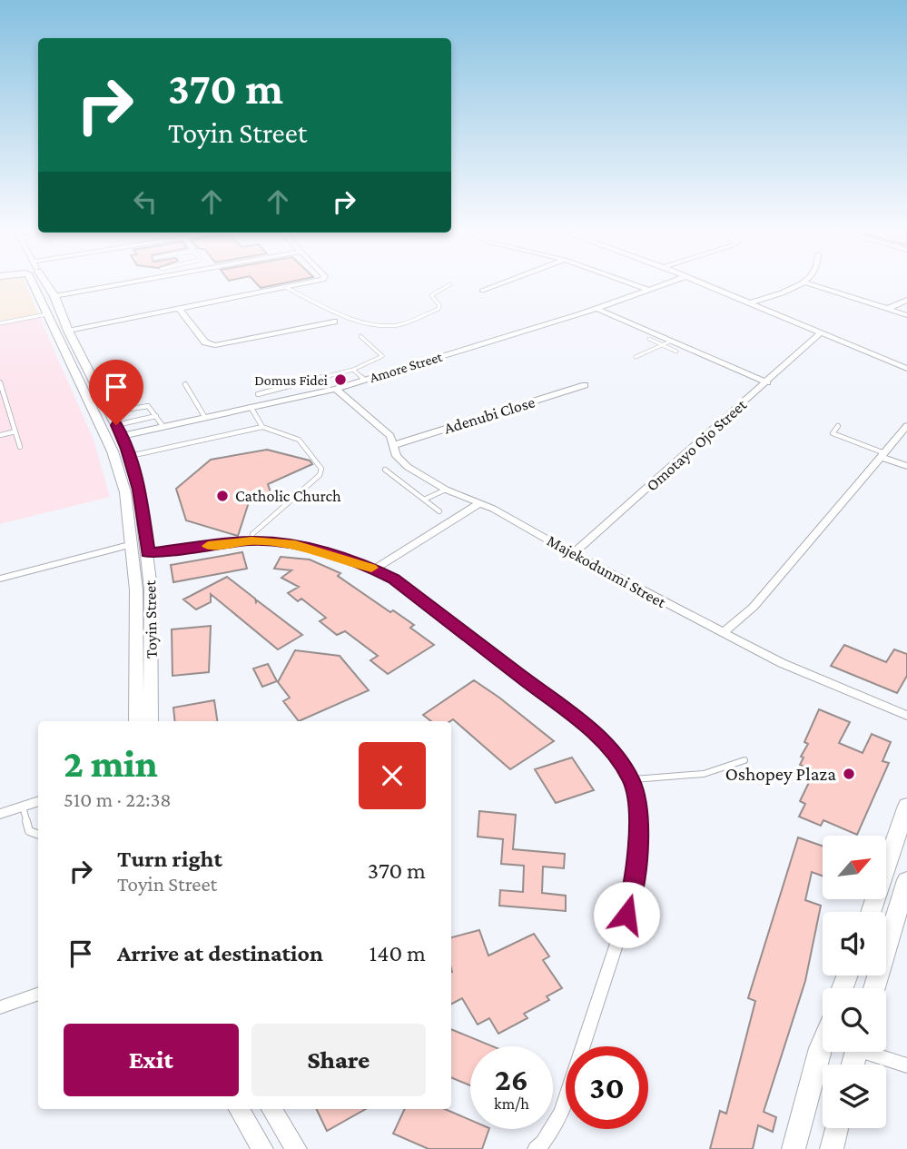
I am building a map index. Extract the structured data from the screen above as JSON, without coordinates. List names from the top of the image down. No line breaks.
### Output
{"streets":{"street":["Amore Street","Adenubi Close","Omotayo Ojo Street","Majekodunmi Street","Toyin Street"]},"crossings":[["Amore Street","Majekodunmi Street"],["Amore Street","Toyin Street"],["Adenubi Close","Majekodunmi Street"],["Omotayo Ojo Street","Majekodunmi Street"]],"places":["Domus Fidei","Catholic Church","Oshopey Plaza"],"north":"top right","page":{"turn":["370 m","Toyin Street"],"heading":["2 min","510 m · 22:38"],"list":[{"name":"Turn right","note":"Toyin Street","value":"370 m"},{"name":"Arrive at destination","value":"140 m"}],"buttons":["Exit","Share"],"speed":"26 km/h","limit":"30"}}
